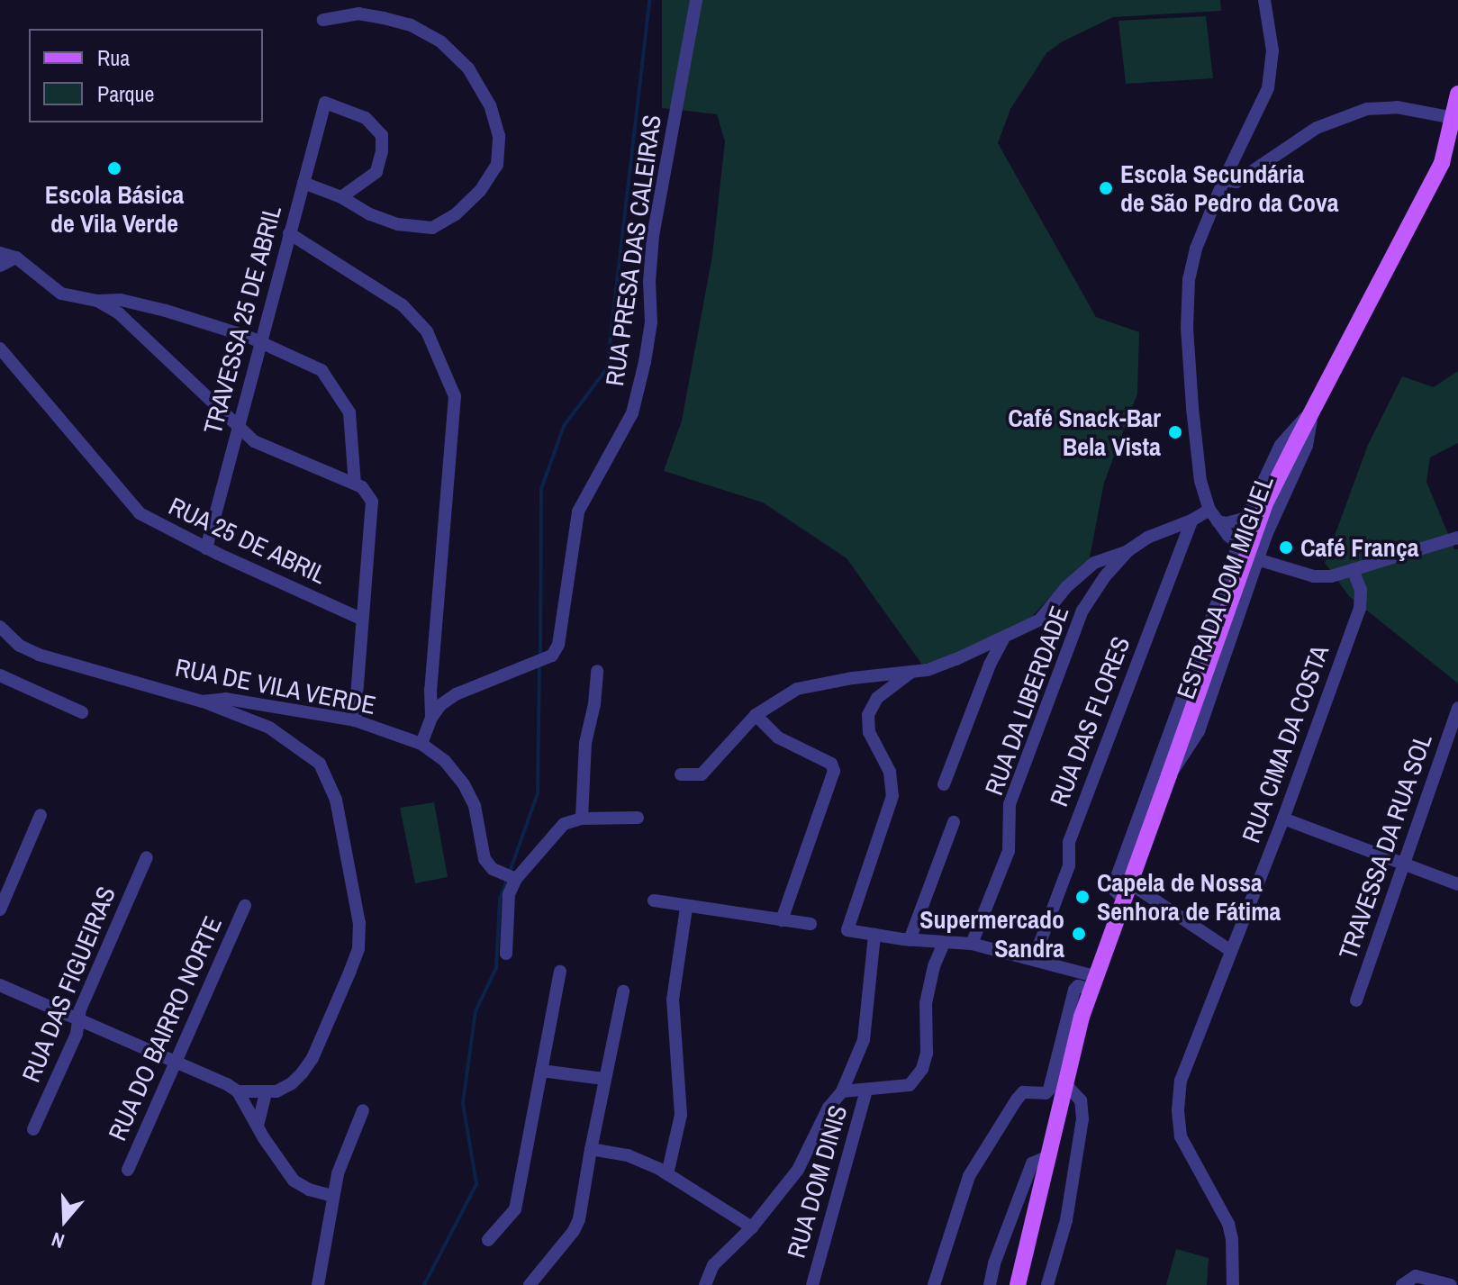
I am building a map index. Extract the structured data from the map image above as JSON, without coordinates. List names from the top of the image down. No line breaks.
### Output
{"streets":{"main road":["ESTRADA DOM MIGUEL"],"street":["RUA PRESA DAS CALEIRAS","TRAVESSA 25 DE ABRIL","RUA 25 DE ABRIL","RUA DE VILA VERDE","RUA DA LIBERDADE","RUA DAS FLORES","RUA CIMA DA COSTA","TRAVESSA DA RUA SOL","RUA DAS FIGUEIRAS","RUA DO BAIRRO NORTE","RUA DOM DINIS"]},"crossings":[["TRAVESSA 25 DE ABRIL","RUA 25 DE ABRIL"],["RUA DA LIBERDADE","RUA DAS FLORES"]],"places":["Escola Básica de Vila Verde","Escola Secundária de São Pedro da Cova","Café Snack-Bar Bela Vista","Café França","Capela de Nossa Senhora de Fátima","Supermercado Sandra"],"legend":["Rua","Parque"],"north":"bottom"}
